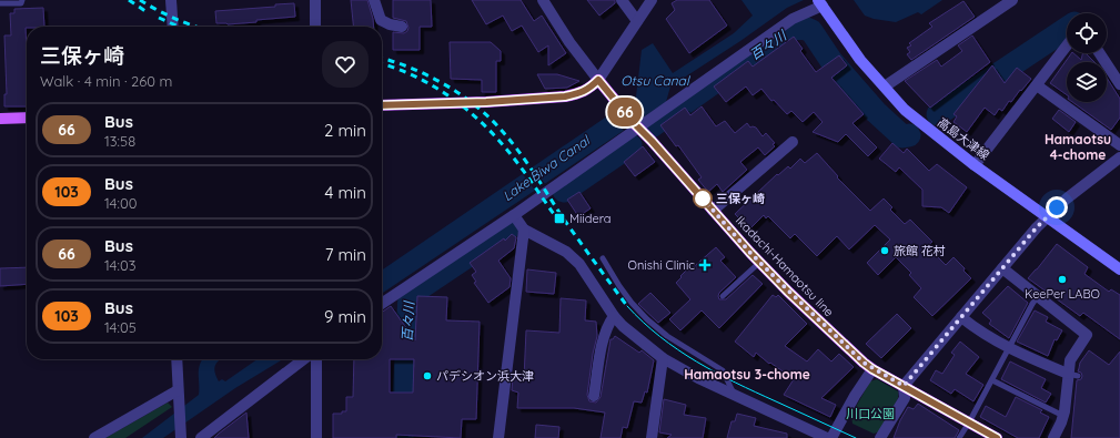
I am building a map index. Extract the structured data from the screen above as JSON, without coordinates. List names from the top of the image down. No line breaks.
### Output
{"streets":{"main road":["高島大津線","Ikadachi-Hamaotsu line"]},"districts":["Hamaotsu 4-chome","Hamaotsu 3-chome"],"water":["百々川","Otsu Canal","Lake Biwa Canal"],"parks":["川口公園"],"places":{"other":["三保ヶ崎","旅館 花村","KeePer LABO","パデシオン浜大津"],"transit":["Miidera"],"health":["Onishi Clinic"]},"lines":["bus line 66"],"page":{"on_map":"66","heading":["三保ヶ崎","Walk · 4 min · 260 m"],"list":[{"mark":"66","name":"Bus","note":"13:58","value":"2 min"},{"mark":"103","name":"Bus","note":"14:00","value":"4 min"},{"mark":"66","name":"Bus","note":"14:03","value":"7 min"},{"mark":"103","name":"Bus","note":"14:05","value":"9 min"}]}}
